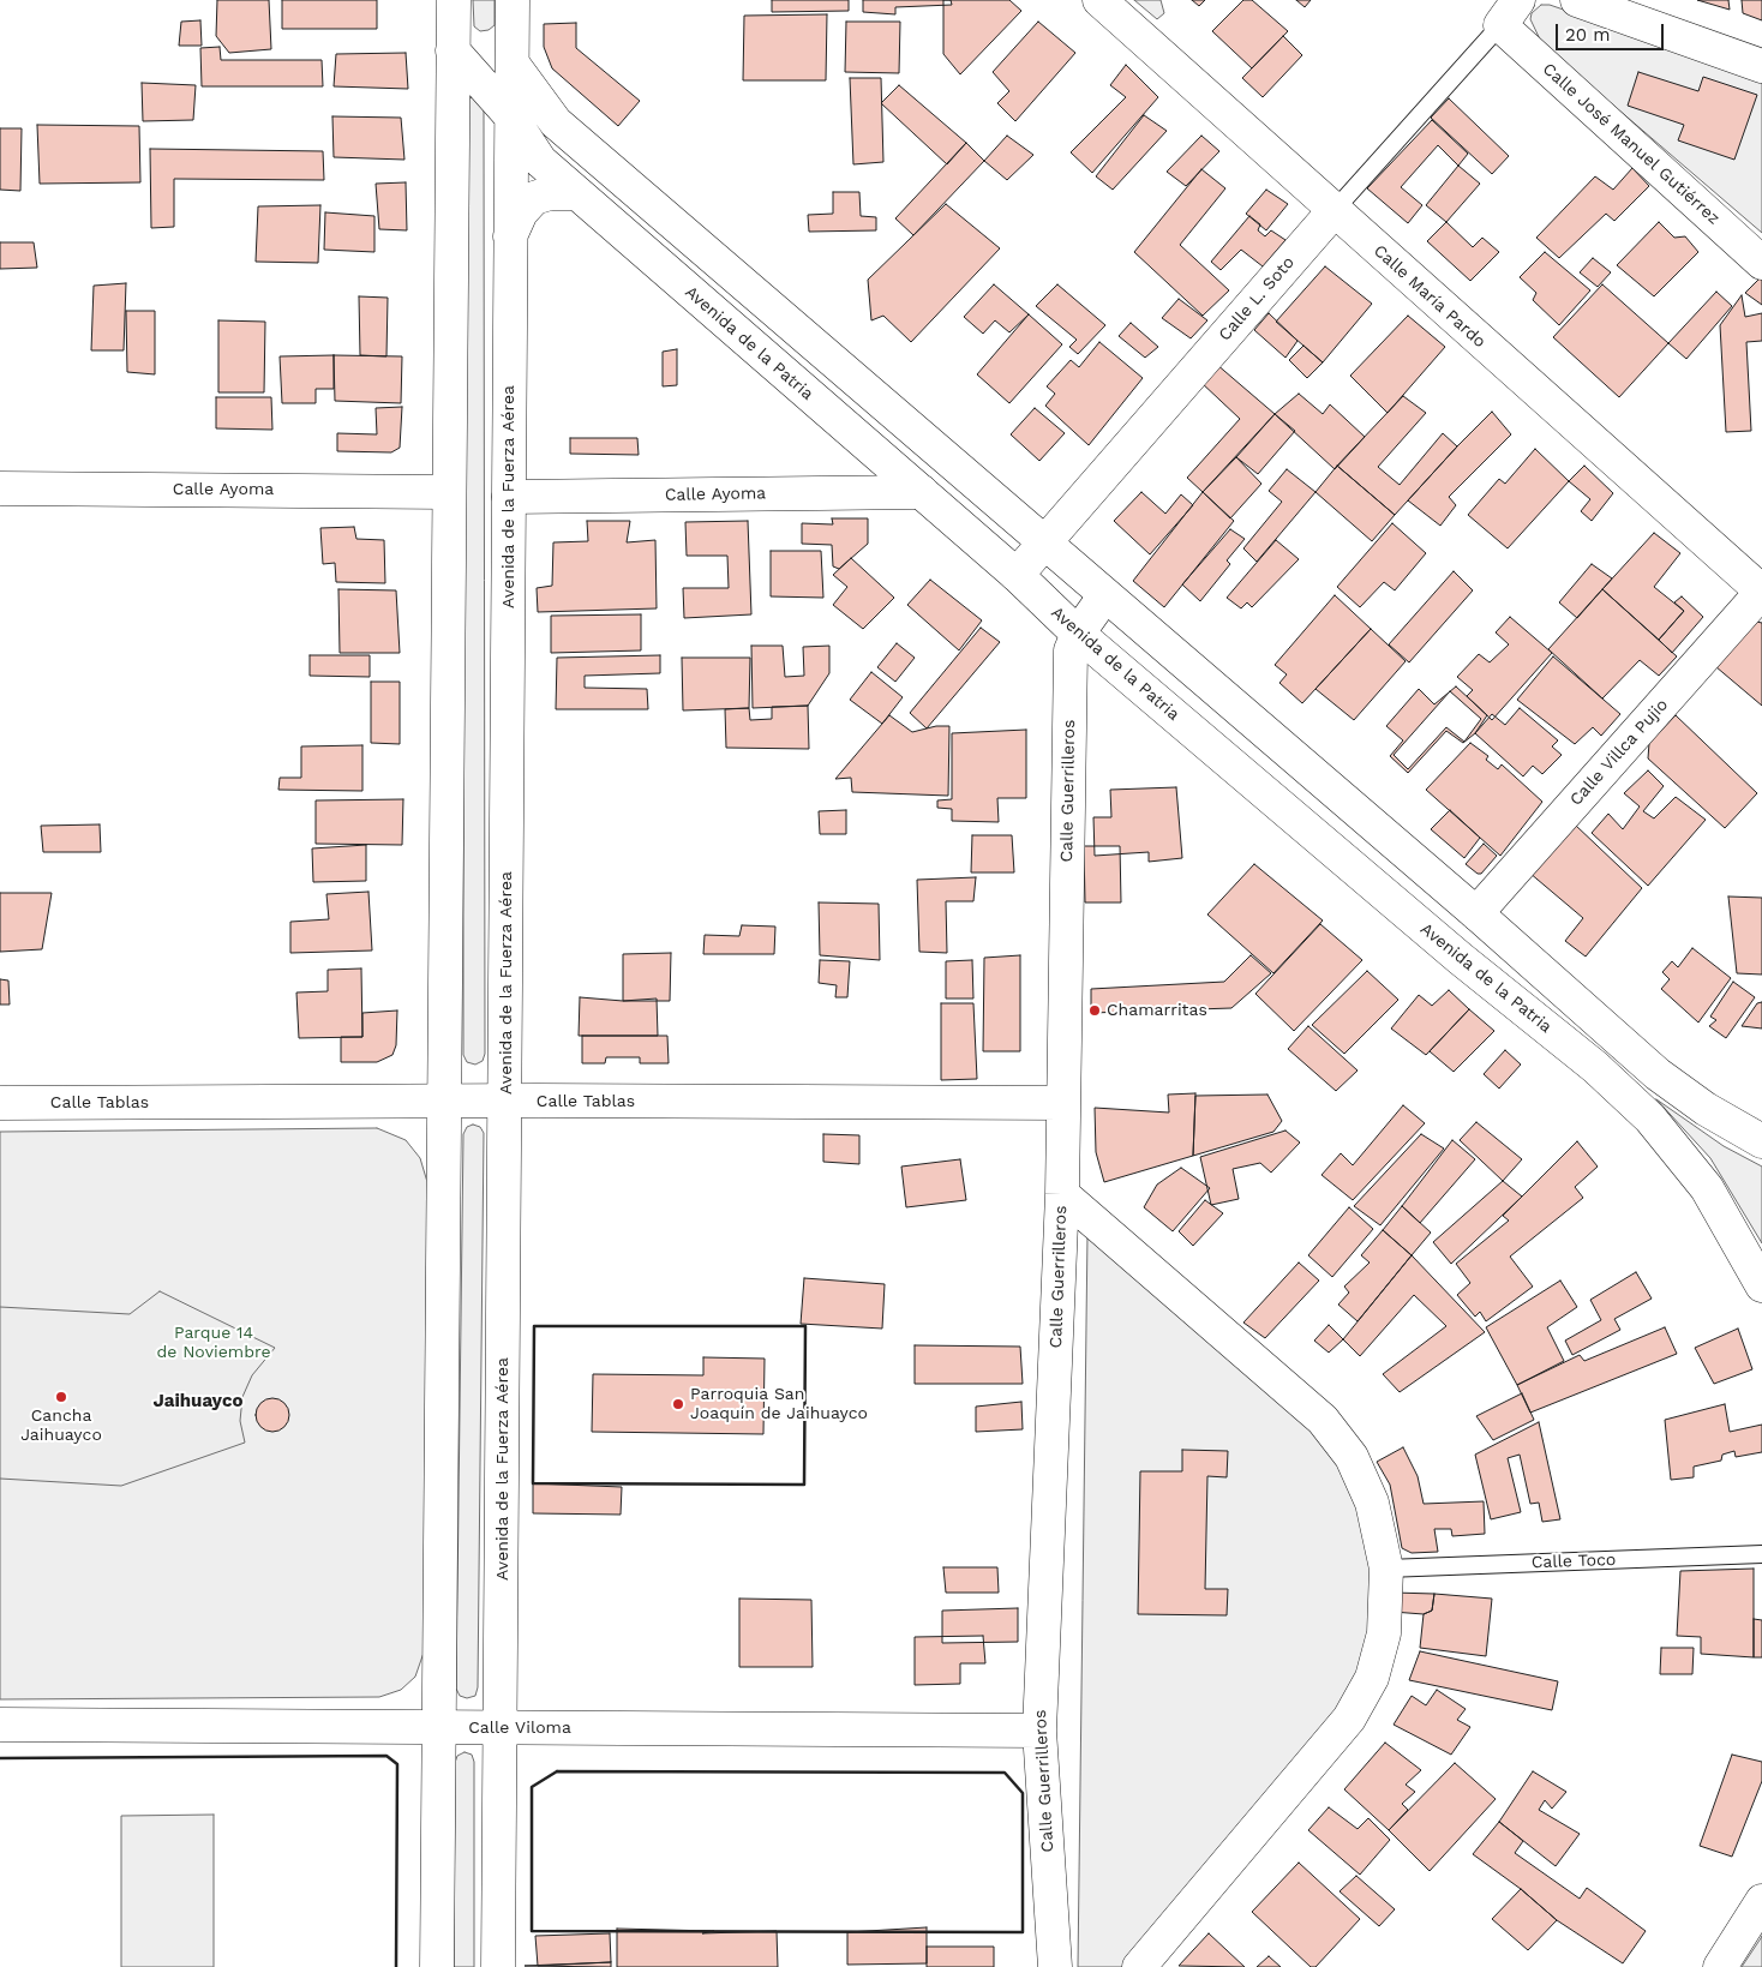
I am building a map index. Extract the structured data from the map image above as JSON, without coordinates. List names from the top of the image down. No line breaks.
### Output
{"streets":{"street":["Calle José Manuel Gutiérrez","Calle María Pardo","Calle L. Soto","Avenida de la Patria","Calle Ayoma","Avenida de la Fuerza Aérea","Calle Villca Pujio","Calle Guerrilleros","Calle Tablas","Calle Viloma"],"lane":["Calle Toco"]},"crossings":[["Calle José Manuel Gutiérrez","Calle L. Soto"],["Calle María Pardo","Calle L. Soto"],["Calle María Pardo","Calle Villca Pujio"],["Calle L. Soto","Avenida de la Patria"],["Avenida de la Patria","Calle Ayoma"],["Avenida de la Patria","Avenida de la Fuerza Aérea"],["Avenida de la Patria","Calle Guerrilleros"],["Calle Ayoma","Avenida de la Fuerza Aérea"],["Avenida de la Fuerza Aérea","Calle Tablas"],["Avenida de la Fuerza Aérea","Calle Viloma"],["Calle Guerrilleros","Calle Tablas"],["Calle Guerrilleros","Calle Viloma"]],"districts":["Jaihuayco"],"parks":["Parque 14 de Noviembre"],"places":["Chamarritas","Cancha Jaihuayco","Parroquia San Joaquín de Jaihuayco"],"scale_bar":"20 m"}
